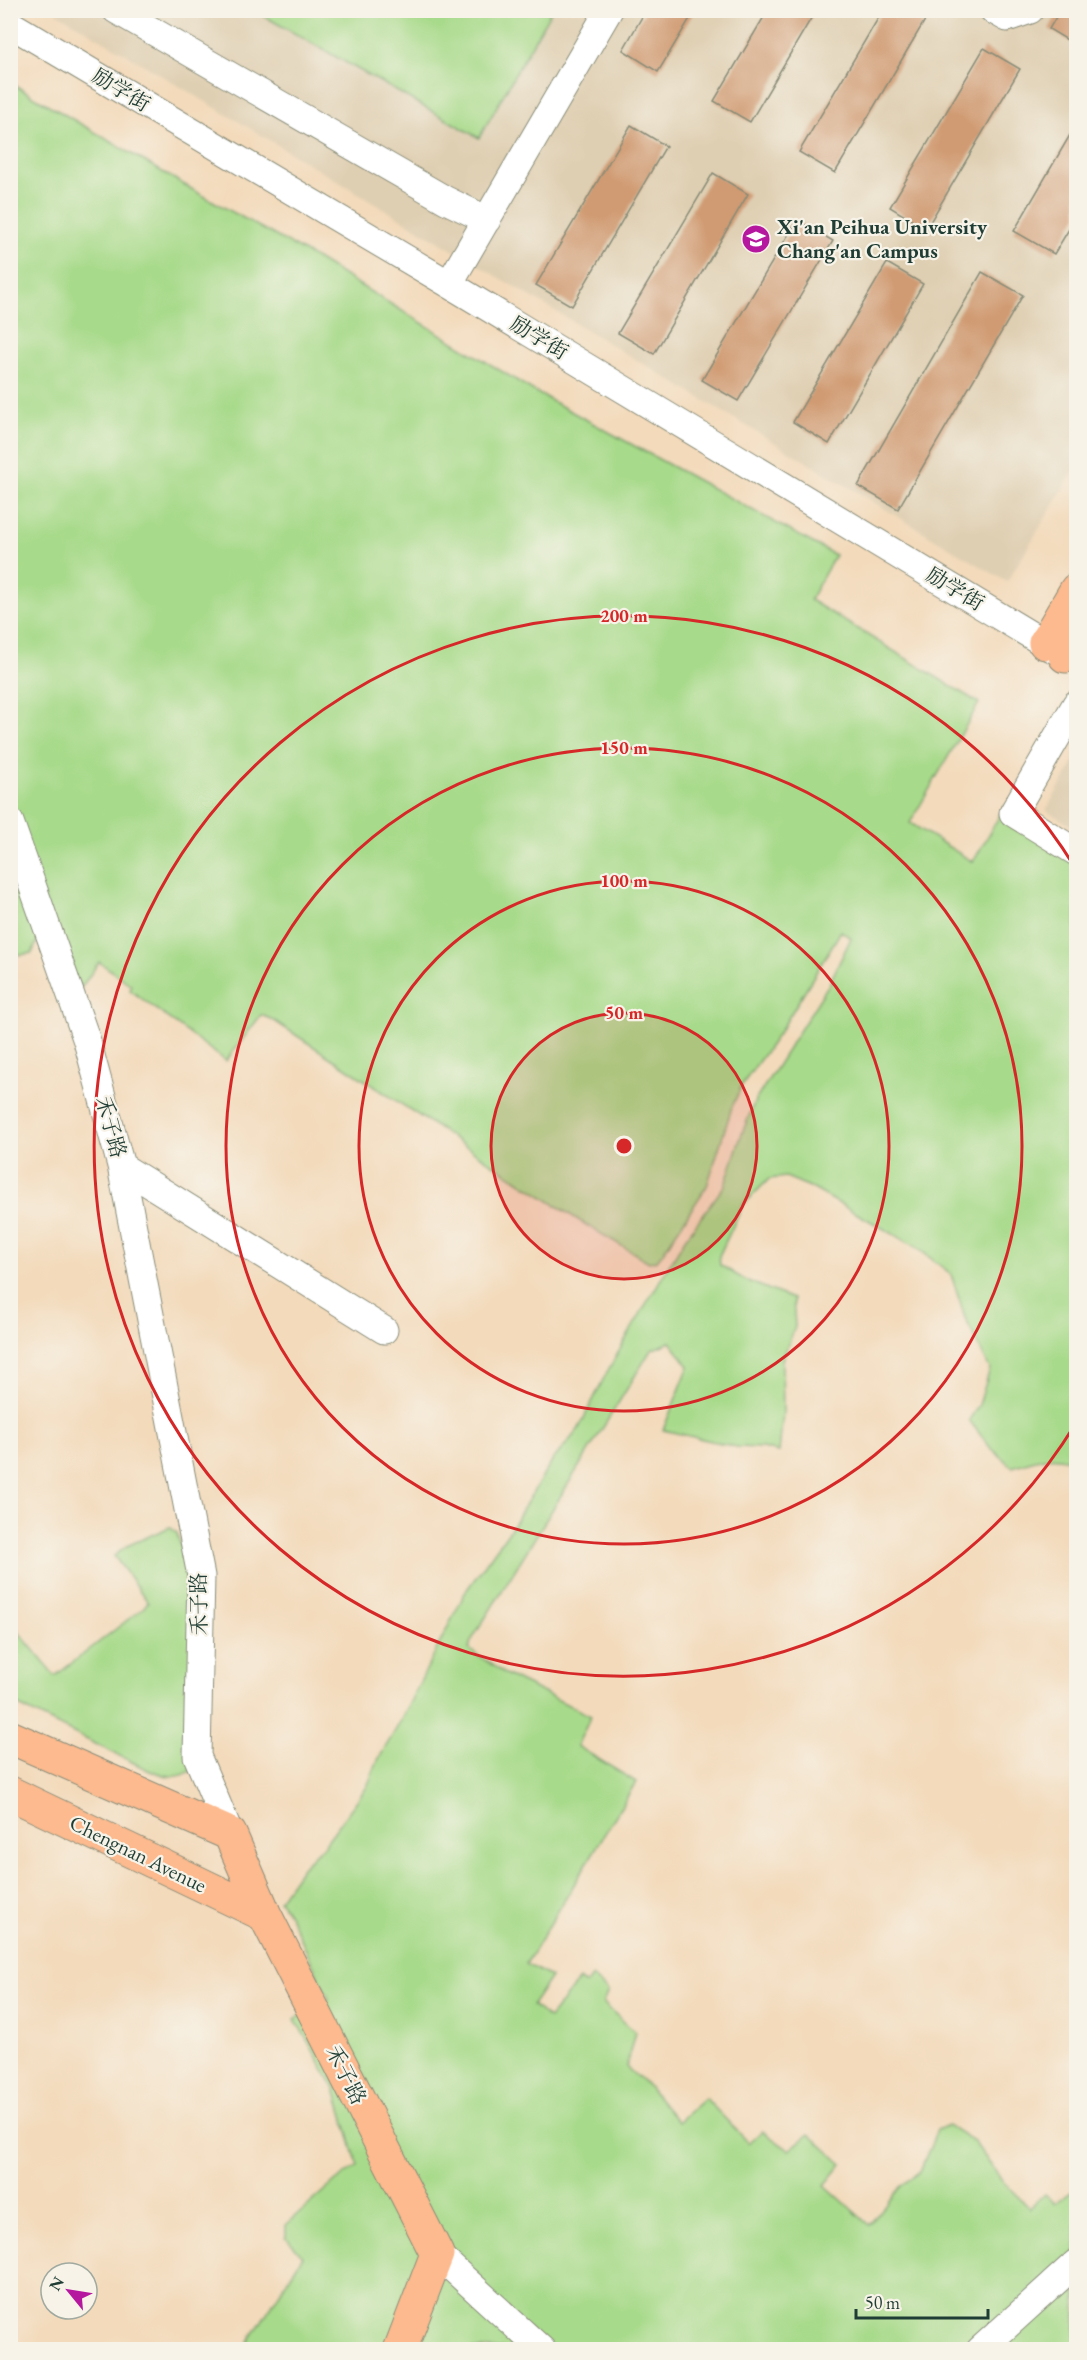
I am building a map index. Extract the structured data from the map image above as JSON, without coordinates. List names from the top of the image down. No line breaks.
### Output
{"streets":{"main road":["禾子路","Chengnan Avenue"],"street":["励学街"]},"crossings":[["禾子路","Chengnan Avenue"]],"places":{"school or university":["Xi'an Peihua University Chang'an Campus"]},"scale_bar":"50 m","north":"top left","rings":["200 m","150 m","100 m","50 m"]}
